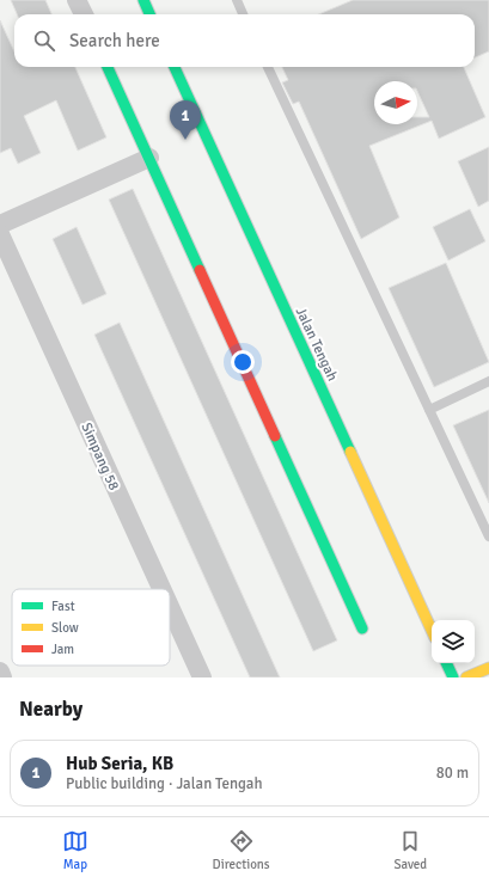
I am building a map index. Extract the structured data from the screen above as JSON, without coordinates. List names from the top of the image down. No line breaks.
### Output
{"streets":{"main road":["Jalan Tengah"],"street":["Simpang 58"]},"legend":["Fast","Slow","Jam"],"north":"right","page":{"search":"Search here","pins":"1","heading":"Nearby","list":[{"mark":"1","name":"Hub Seria, KB","note":"Public building · Jalan Tengah","value":"80 m"}],"nav":["Map","Directions","Saved"]}}
